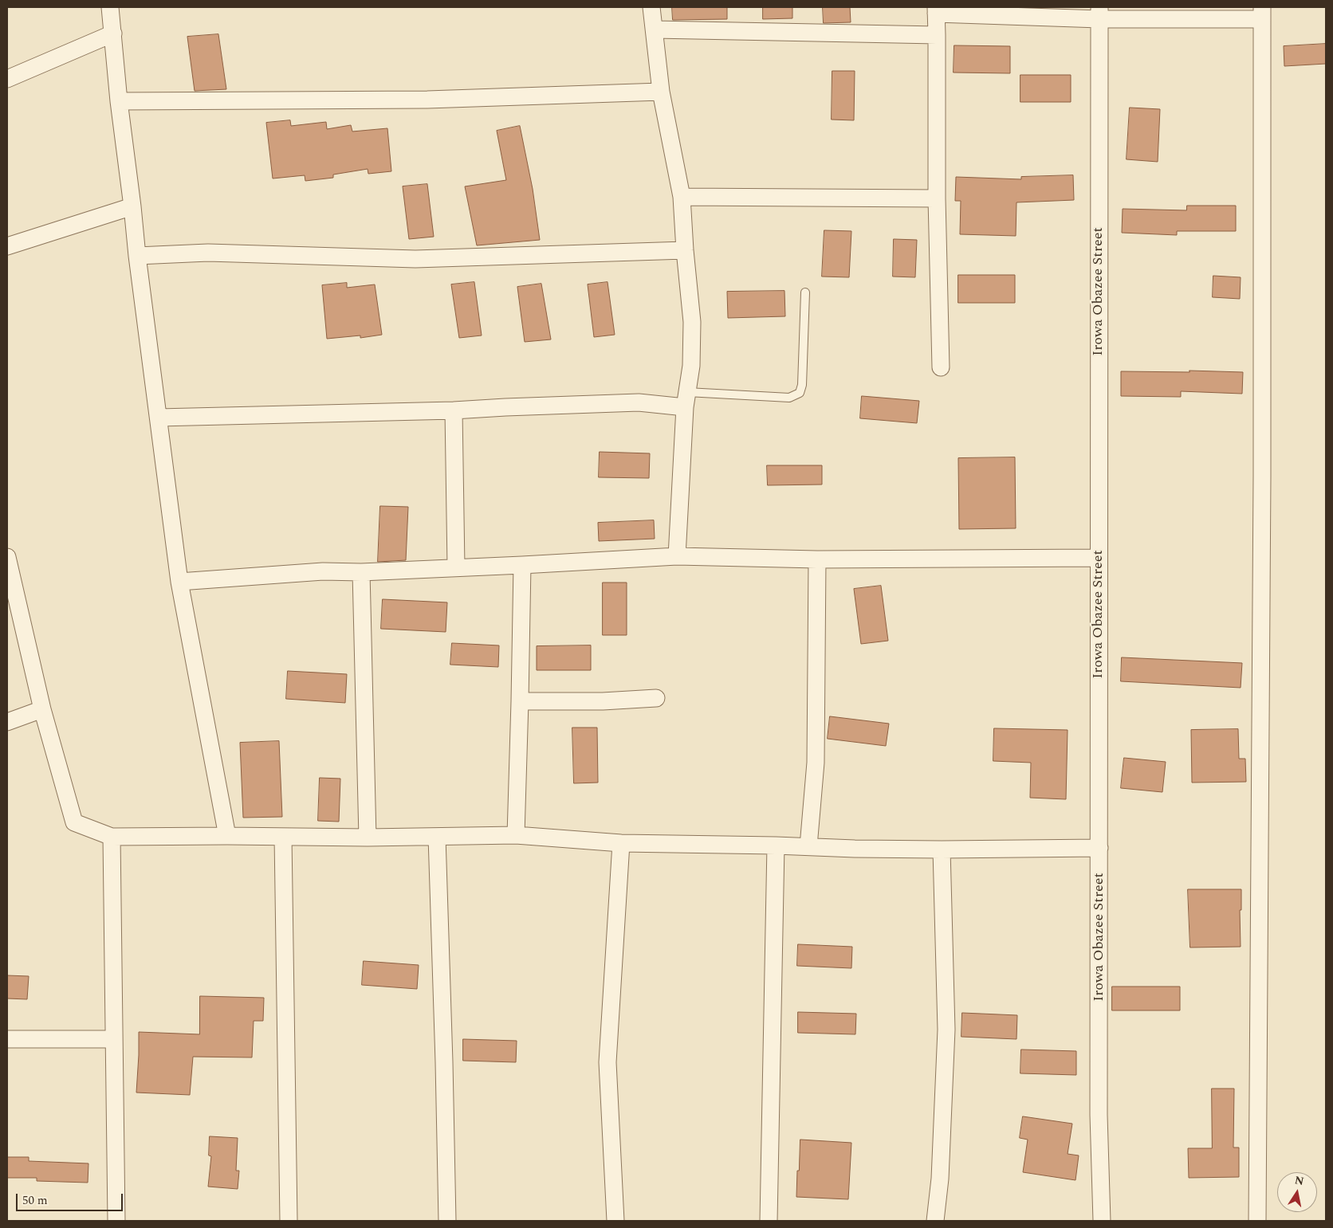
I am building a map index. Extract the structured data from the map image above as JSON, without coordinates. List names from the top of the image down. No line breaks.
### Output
{"streets":{"street":["Irowa Obazee Street"]},"scale_bar":"50 m","north":"top"}
